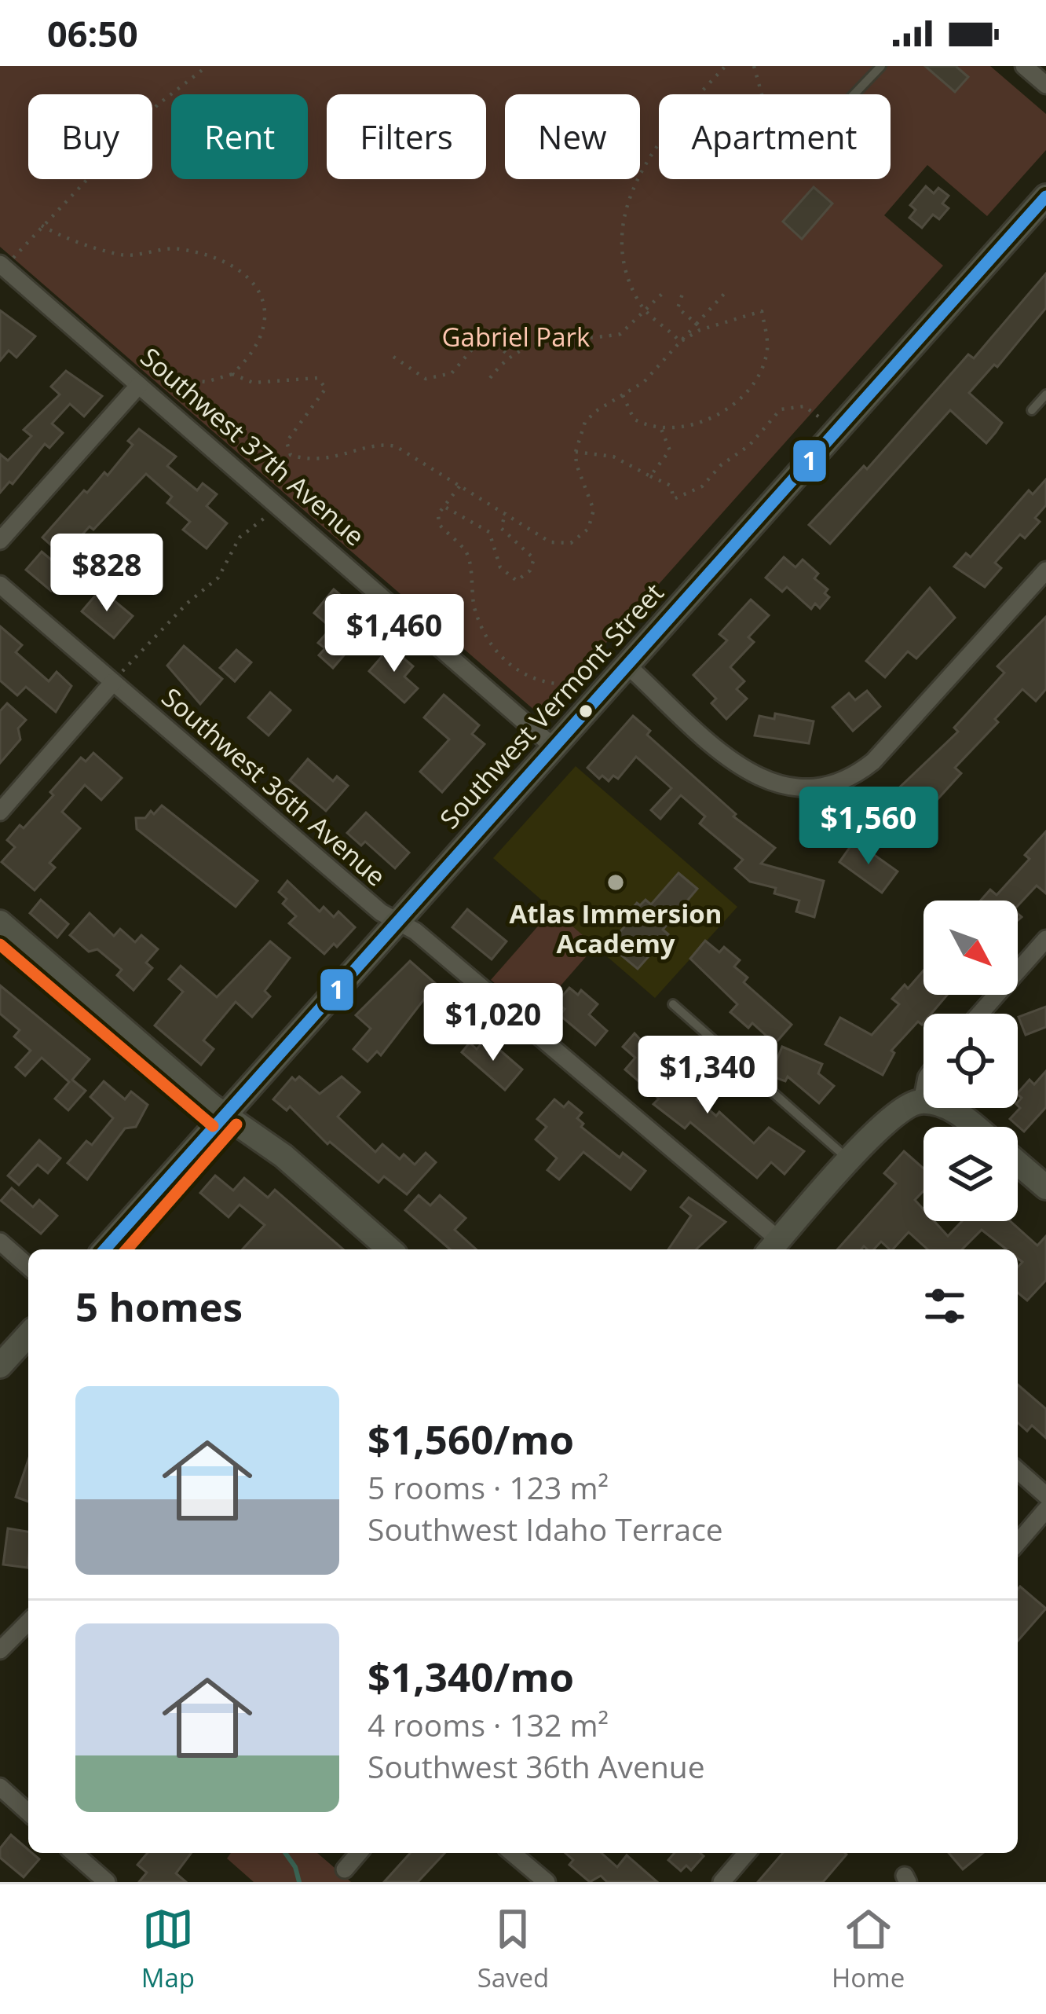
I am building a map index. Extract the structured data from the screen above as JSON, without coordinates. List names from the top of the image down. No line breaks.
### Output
{"streets":{"main road":["Southwest Vermont Street"],"street":["Southwest 37th Avenue","Southwest 36th Avenue"]},"crossings":[["Southwest 37th Avenue","Southwest Vermont Street"],["Southwest Vermont Street","Southwest 36th Avenue"]],"parks":["Gabriel Park"],"places":["Atlas Immersion Academy"],"lines":["transit line 1"],"north":"bottom right","page":{"status":"06:50","chip":["Buy","Rent","Filters","New","Apartment"],"price":["$828","$1,460","$1,560","$1,020","$1,340"],"heading":"5 homes","list":[{"name":"$1,560/mo","note":"5 rooms · 123 m² · Southwest Idaho Terrace"},{"name":"$1,340/mo","note":"4 rooms · 132 m² · Southwest 36th Avenue"}],"tabs":["Map","Saved","Home"]}}
